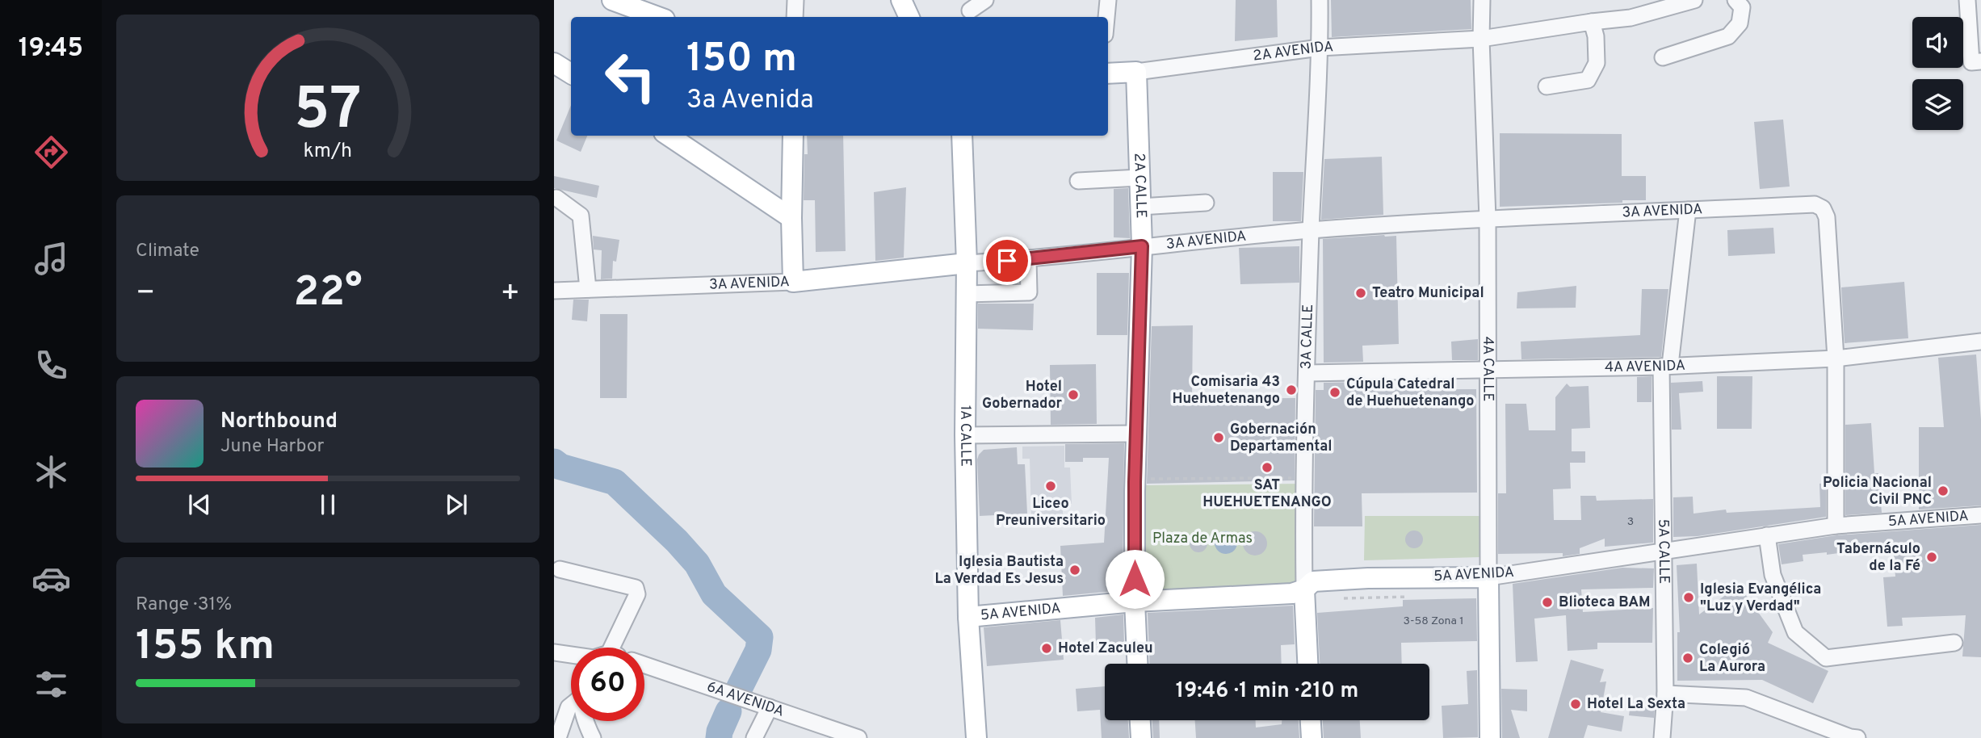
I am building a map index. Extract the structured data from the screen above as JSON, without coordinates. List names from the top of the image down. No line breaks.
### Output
{"streets":{"main road":["2A AVENIDA","2A CALLE","3A AVENIDA","3A CALLE","4A CALLE","1A CALLE","5A AVENIDA"],"street":["4A AVENIDA","5A CALLE","6A AVENIDA"]},"crossings":[["2A AVENIDA","2A CALLE"],["2A AVENIDA","3A CALLE"],["2A AVENIDA","4A CALLE"],["2A CALLE","3A AVENIDA"],["2A CALLE","5A AVENIDA"],["3A AVENIDA","3A CALLE"],["3A AVENIDA","4A AVENIDA"],["3A AVENIDA","4A CALLE"],["3A AVENIDA","1A CALLE"],["3A AVENIDA","5A CALLE"],["3A CALLE","4A AVENIDA"],["3A CALLE","5A AVENIDA"],["4A AVENIDA","4A CALLE"],["4A AVENIDA","5A CALLE"],["4A CALLE","5A AVENIDA"],["1A CALLE","5A AVENIDA"],["5A AVENIDA","5A CALLE"]],"parks":["Plaza de Armas"],"places":["Teatro Municipal","Comisaria 43 Huehuetenango","Cúpula Catedral de Huehuetenango","Hotel Gobernador","Gobernación Departamental","SAT HUEHUETENANGO","Liceo Preuniversitario","Policia Nacional Civil PNC","Tabernáculo de la Fé","Iglesia Bautista La Verdad Es Jesus","Iglesia Evangélica \"Luz y Verdad\"","Blioteca BAM","Hotel Zaculeu","Colegió La Aurora","Hotel La Sexta"],"house_numbers":["3","3-58 Zona 1"],"page":{"tabs":"19:45","turn":["150 m","3a Avenida"],"tile":["Climate",["Range · 31%","155 km"]],"heat":["−","22°","+"],"song":["Northbound","June Harbor"],"limit":"60","trip":"19:46 · 1 min · 210 m","gauge":["57","km/h"]}}
